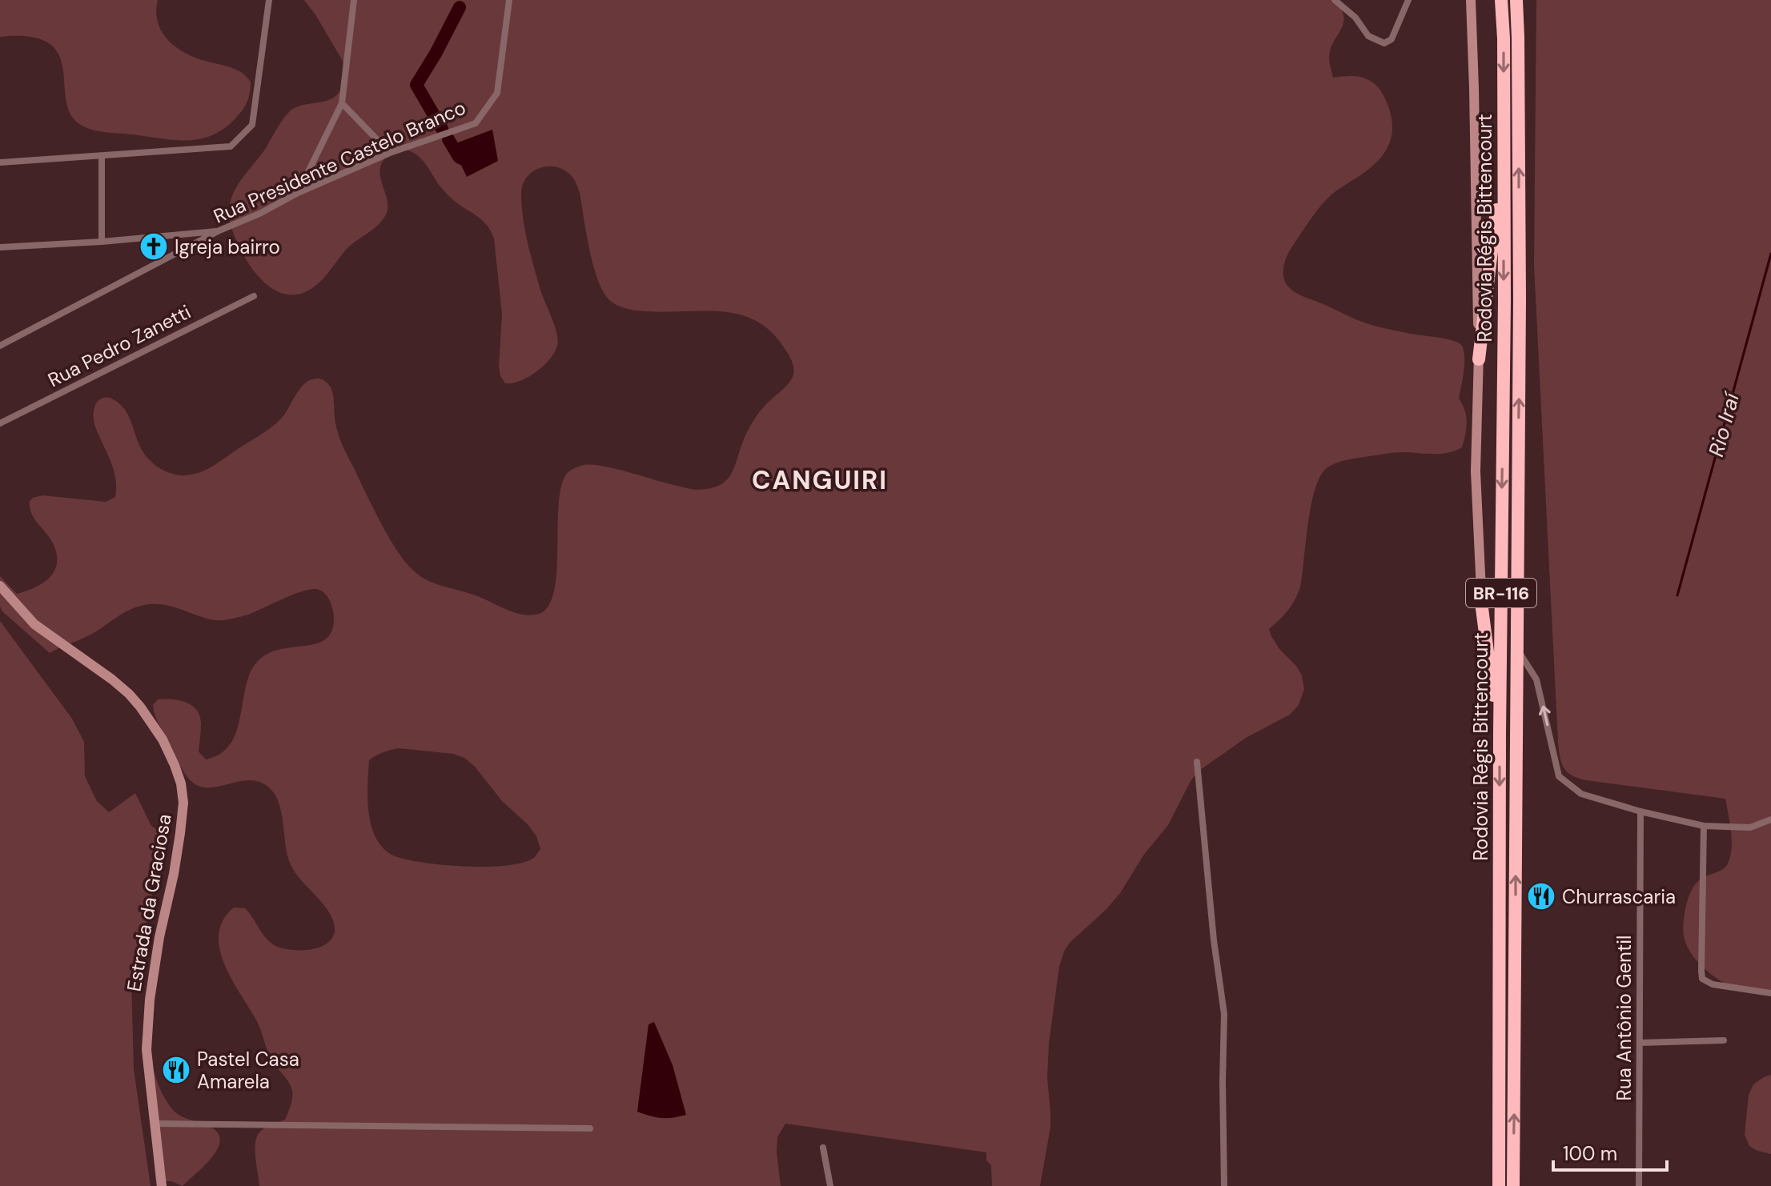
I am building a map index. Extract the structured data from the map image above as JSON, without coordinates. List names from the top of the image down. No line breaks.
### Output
{"streets":{"highway":["Rodovia Régis Bittencourt","BR-116"],"main road":["Estrada da Graciosa"],"street":["Rua Presidente Castelo Branco","Rua Pedro Zanetti","Rua Antônio Gentil"]},"districts":["CANGUIRI"],"water":["Rio Iraí"],"places":{"church":["Igreja bairro"],"restaurant":["Churrascaria","Pastel Casa Amarela"]},"scale_bar":"100 m"}
